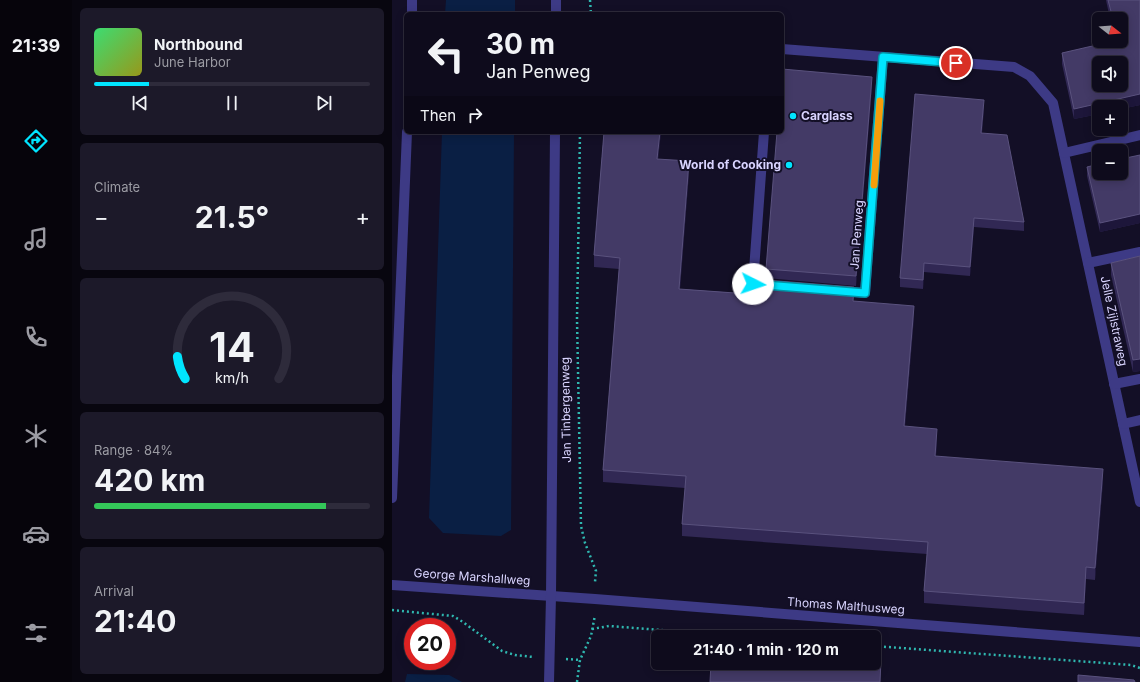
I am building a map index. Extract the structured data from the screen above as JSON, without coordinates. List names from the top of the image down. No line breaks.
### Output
{"streets":{"street":["Jan Penweg","Jelle Zijlstraweg","Jan Tinbergenweg","George Marshallweg","Thomas Malthusweg"]},"crossings":[["Jan Penweg","Jelle Zijlstraweg"],["Jan Tinbergenweg","George Marshallweg"],["Jan Tinbergenweg","Thomas Malthusweg"],["George Marshallweg","Thomas Malthusweg"]],"places":["Carglass","World of Cooking"],"north":"right","page":{"tabs":"21:39","map_buttons":["+","−"],"turn":["30 m","Jan Penweg"],"song":["Northbound","June Harbor"],"then":"Then","tile":["Climate",["Range · 84%","420 km"],["Arrival","21:40"]],"heat":["−","21.5°","+"],"limit":"20","trip":"21:40 · 1 min · 120 m","gauge":["14","km/h"]}}
